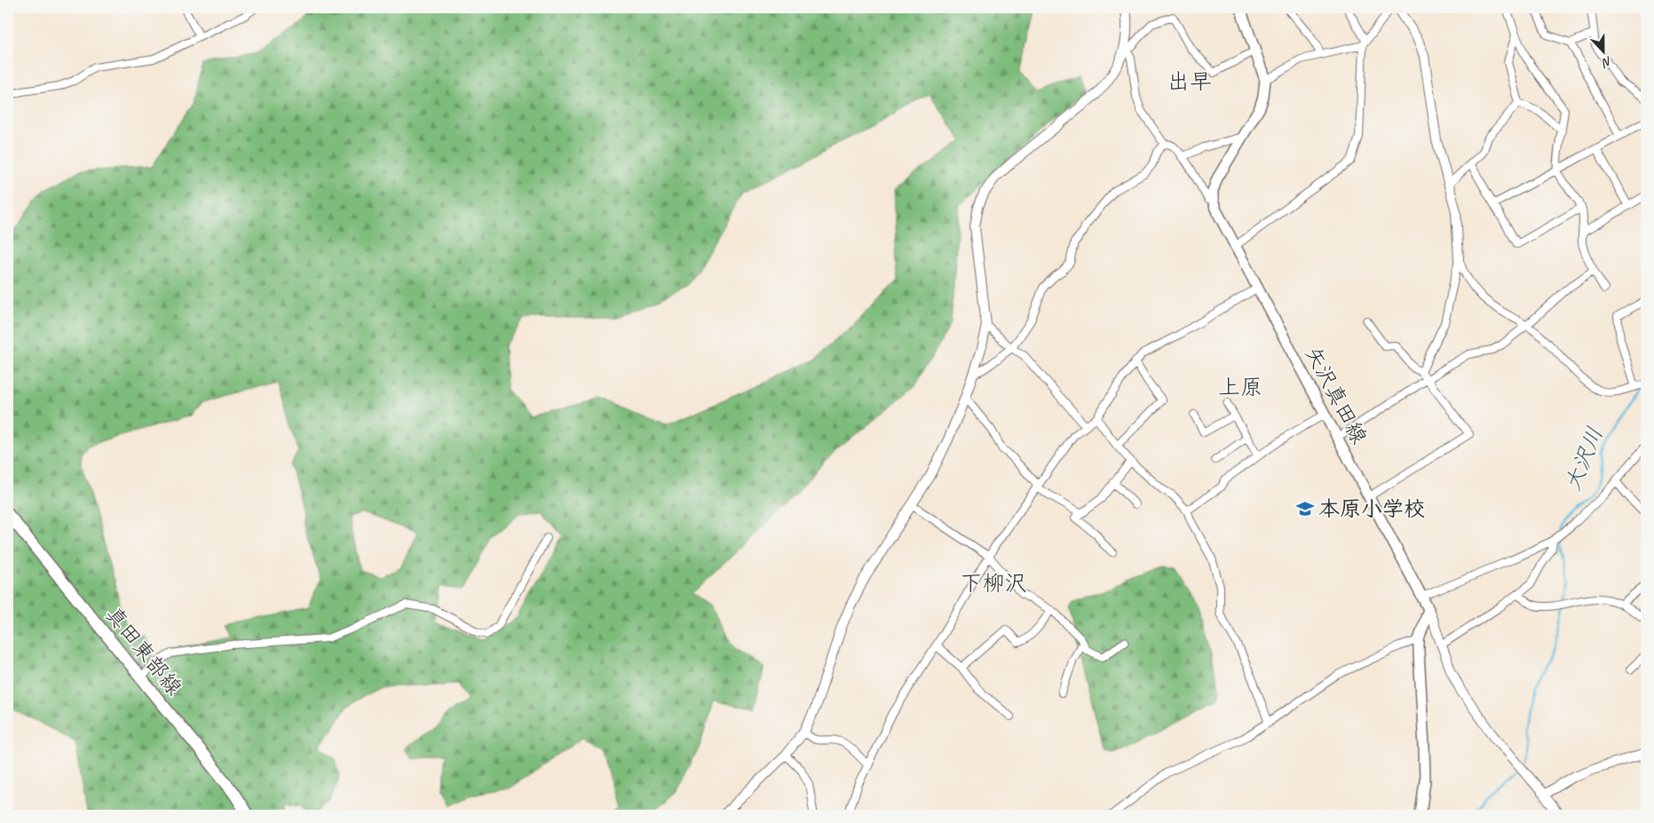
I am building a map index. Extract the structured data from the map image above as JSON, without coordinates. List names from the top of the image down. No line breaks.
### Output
{"streets":{"main road":["矢沢真田線","真田東部線"]},"districts":["出早","上原","下柳沢"],"water":["大沢川"],"places":{"school or university":["本原小学校"]},"north":"bottom"}
